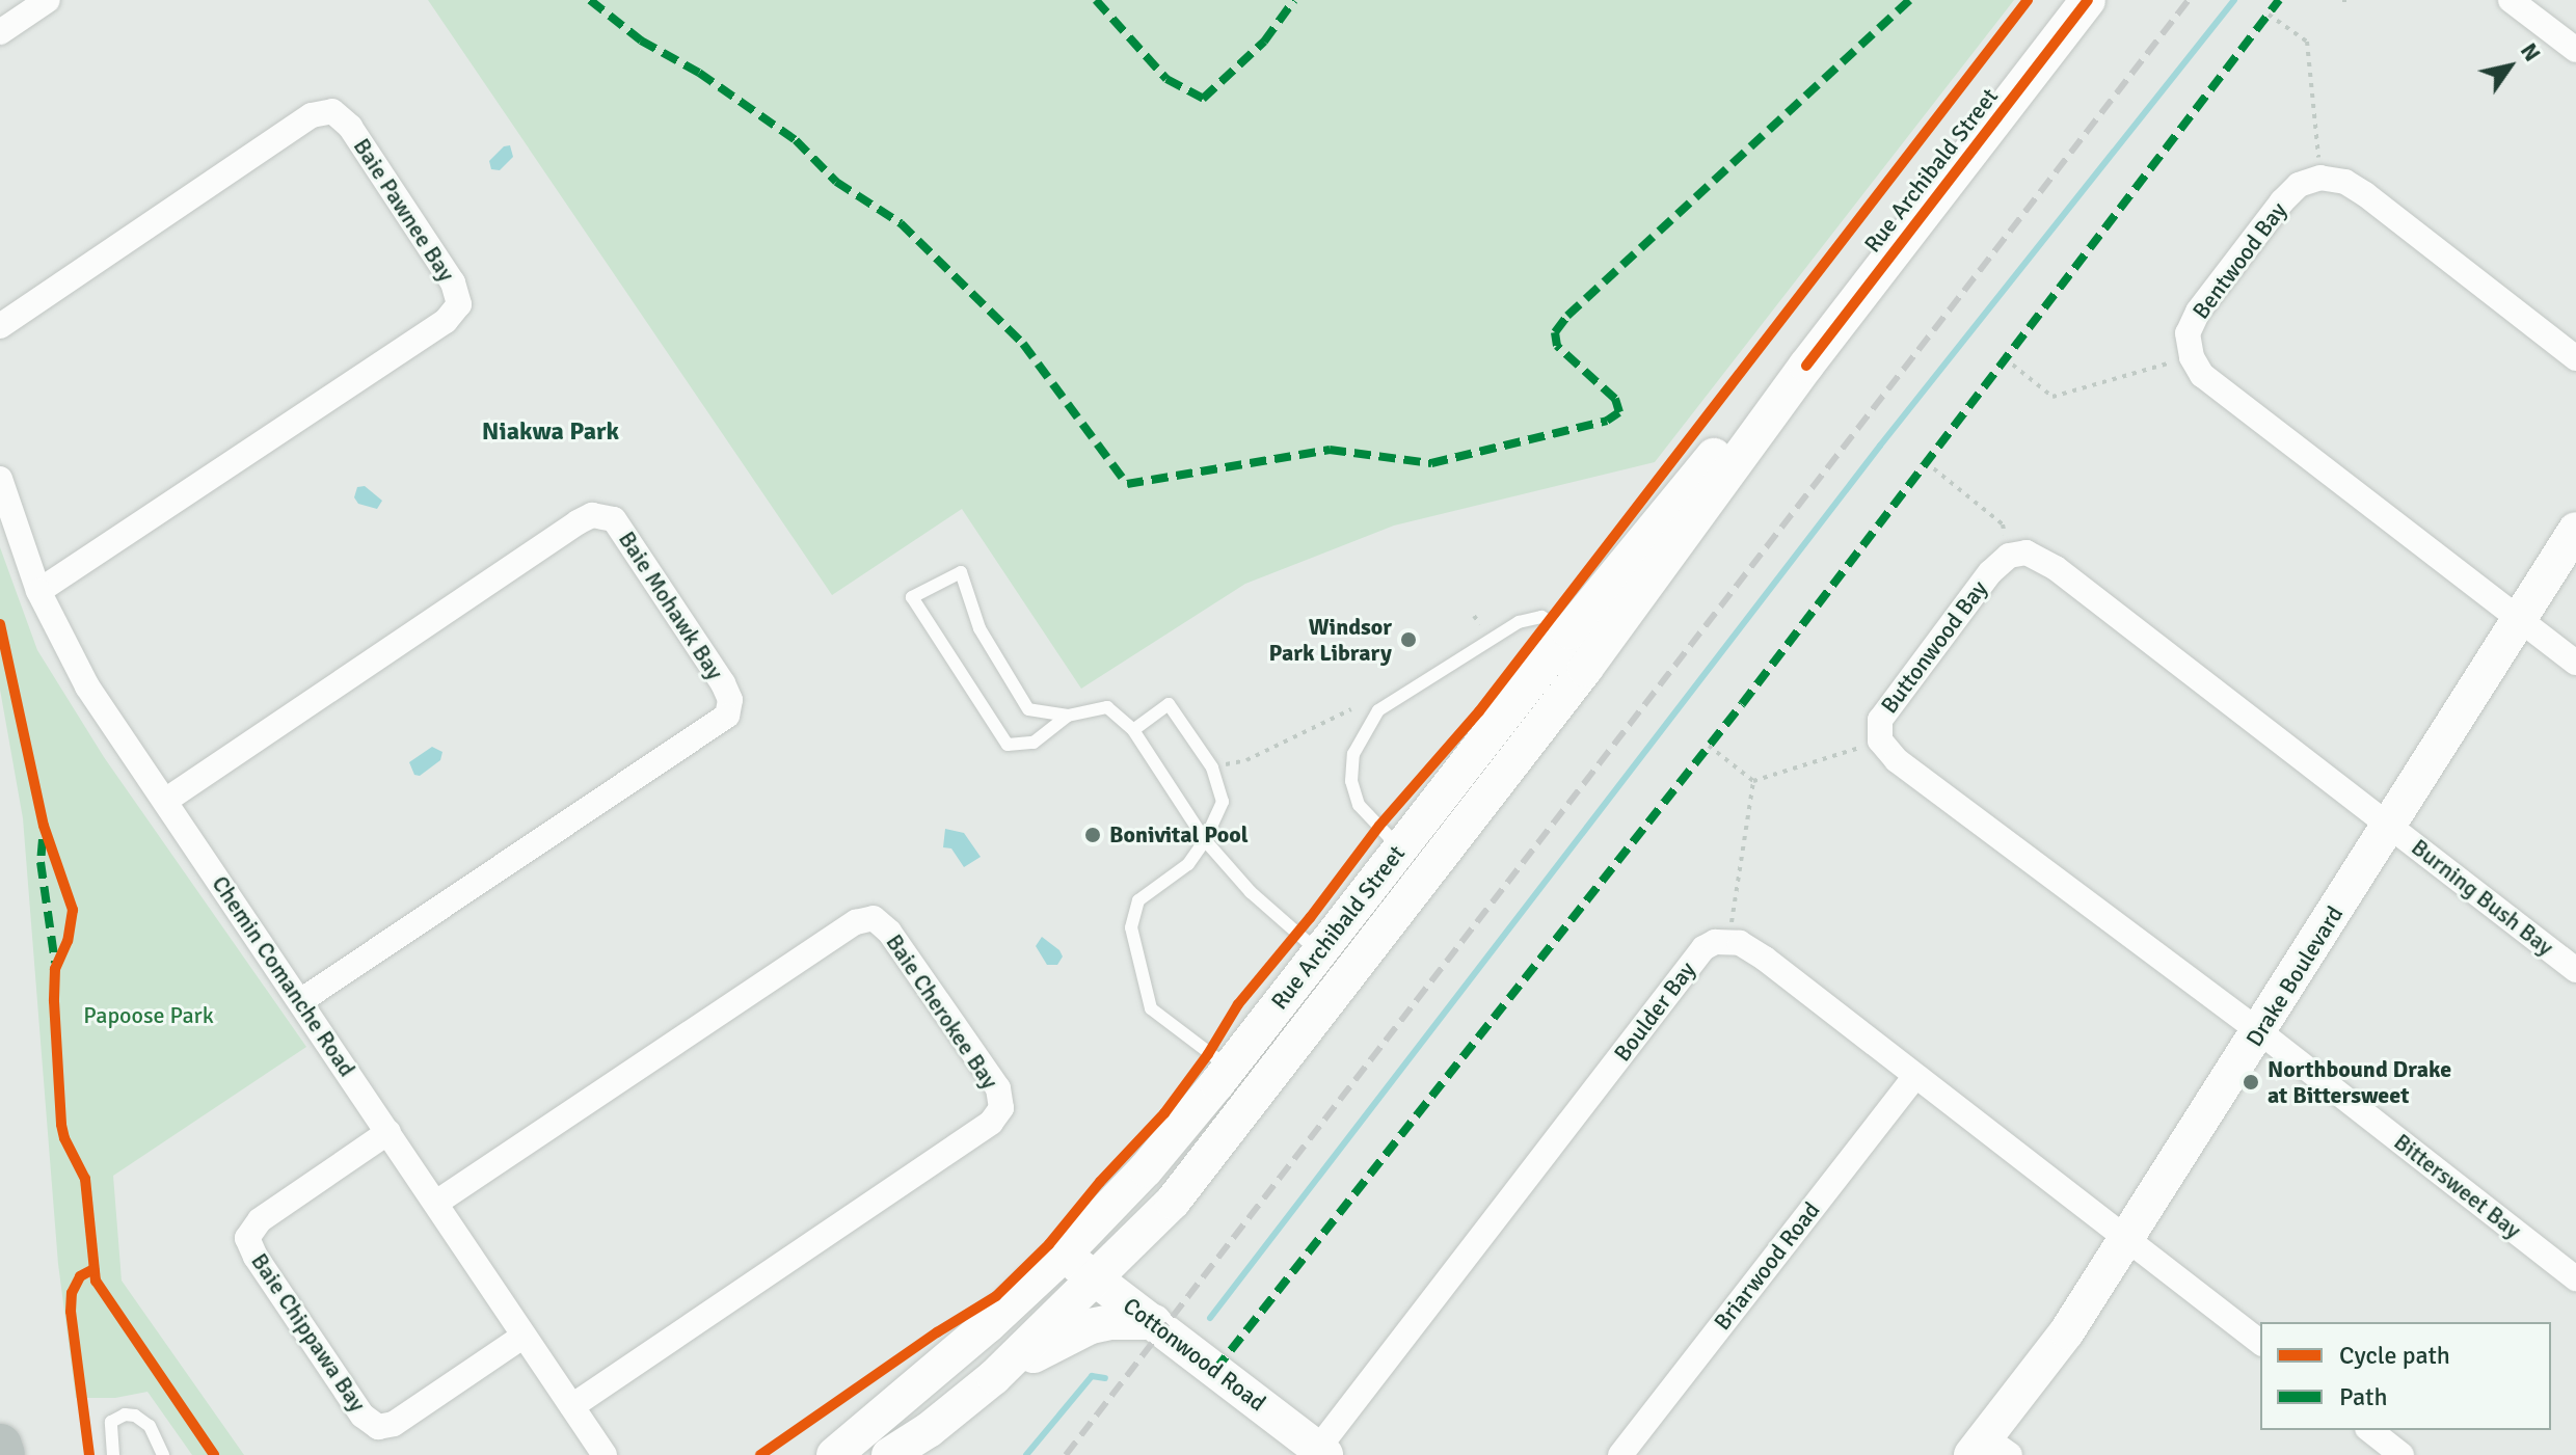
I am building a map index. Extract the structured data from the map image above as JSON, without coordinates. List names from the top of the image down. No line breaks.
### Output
{"streets":{"main road":["Rue Archibald Street","Drake Boulevard","Cottonwood Road"],"street":["Baie Pawnee Bay","Bentwood Bay","Baie Mohawk Bay","Buttonwood Bay","Burning Bush Bay","Chemin Comanche Road","Baie Cherokee Bay","Boulder Bay","Bittersweet Bay","Briarwood Road","Baie Chippawa Bay"]},"crossings":[["Rue Archibald Street","Cottonwood Road"],["Baie Pawnee Bay","Chemin Comanche Road"],["Baie Mohawk Bay","Chemin Comanche Road"],["Buttonwood Bay","Drake Boulevard"],["Buttonwood Bay","Bittersweet Bay"],["Burning Bush Bay","Drake Boulevard"],["Chemin Comanche Road","Baie Cherokee Bay"],["Chemin Comanche Road","Baie Chippawa Bay"],["Drake Boulevard","Bittersweet Bay"],["Boulder Bay","Cottonwood Road"]],"districts":["Niakwa Park"],"parks":["Papoose Park"],"places":["Windsor Park Library","Bonivital Pool","Northbound Drake at Bittersweet"],"legend":["Cycle path","Path"],"north":"top right"}
